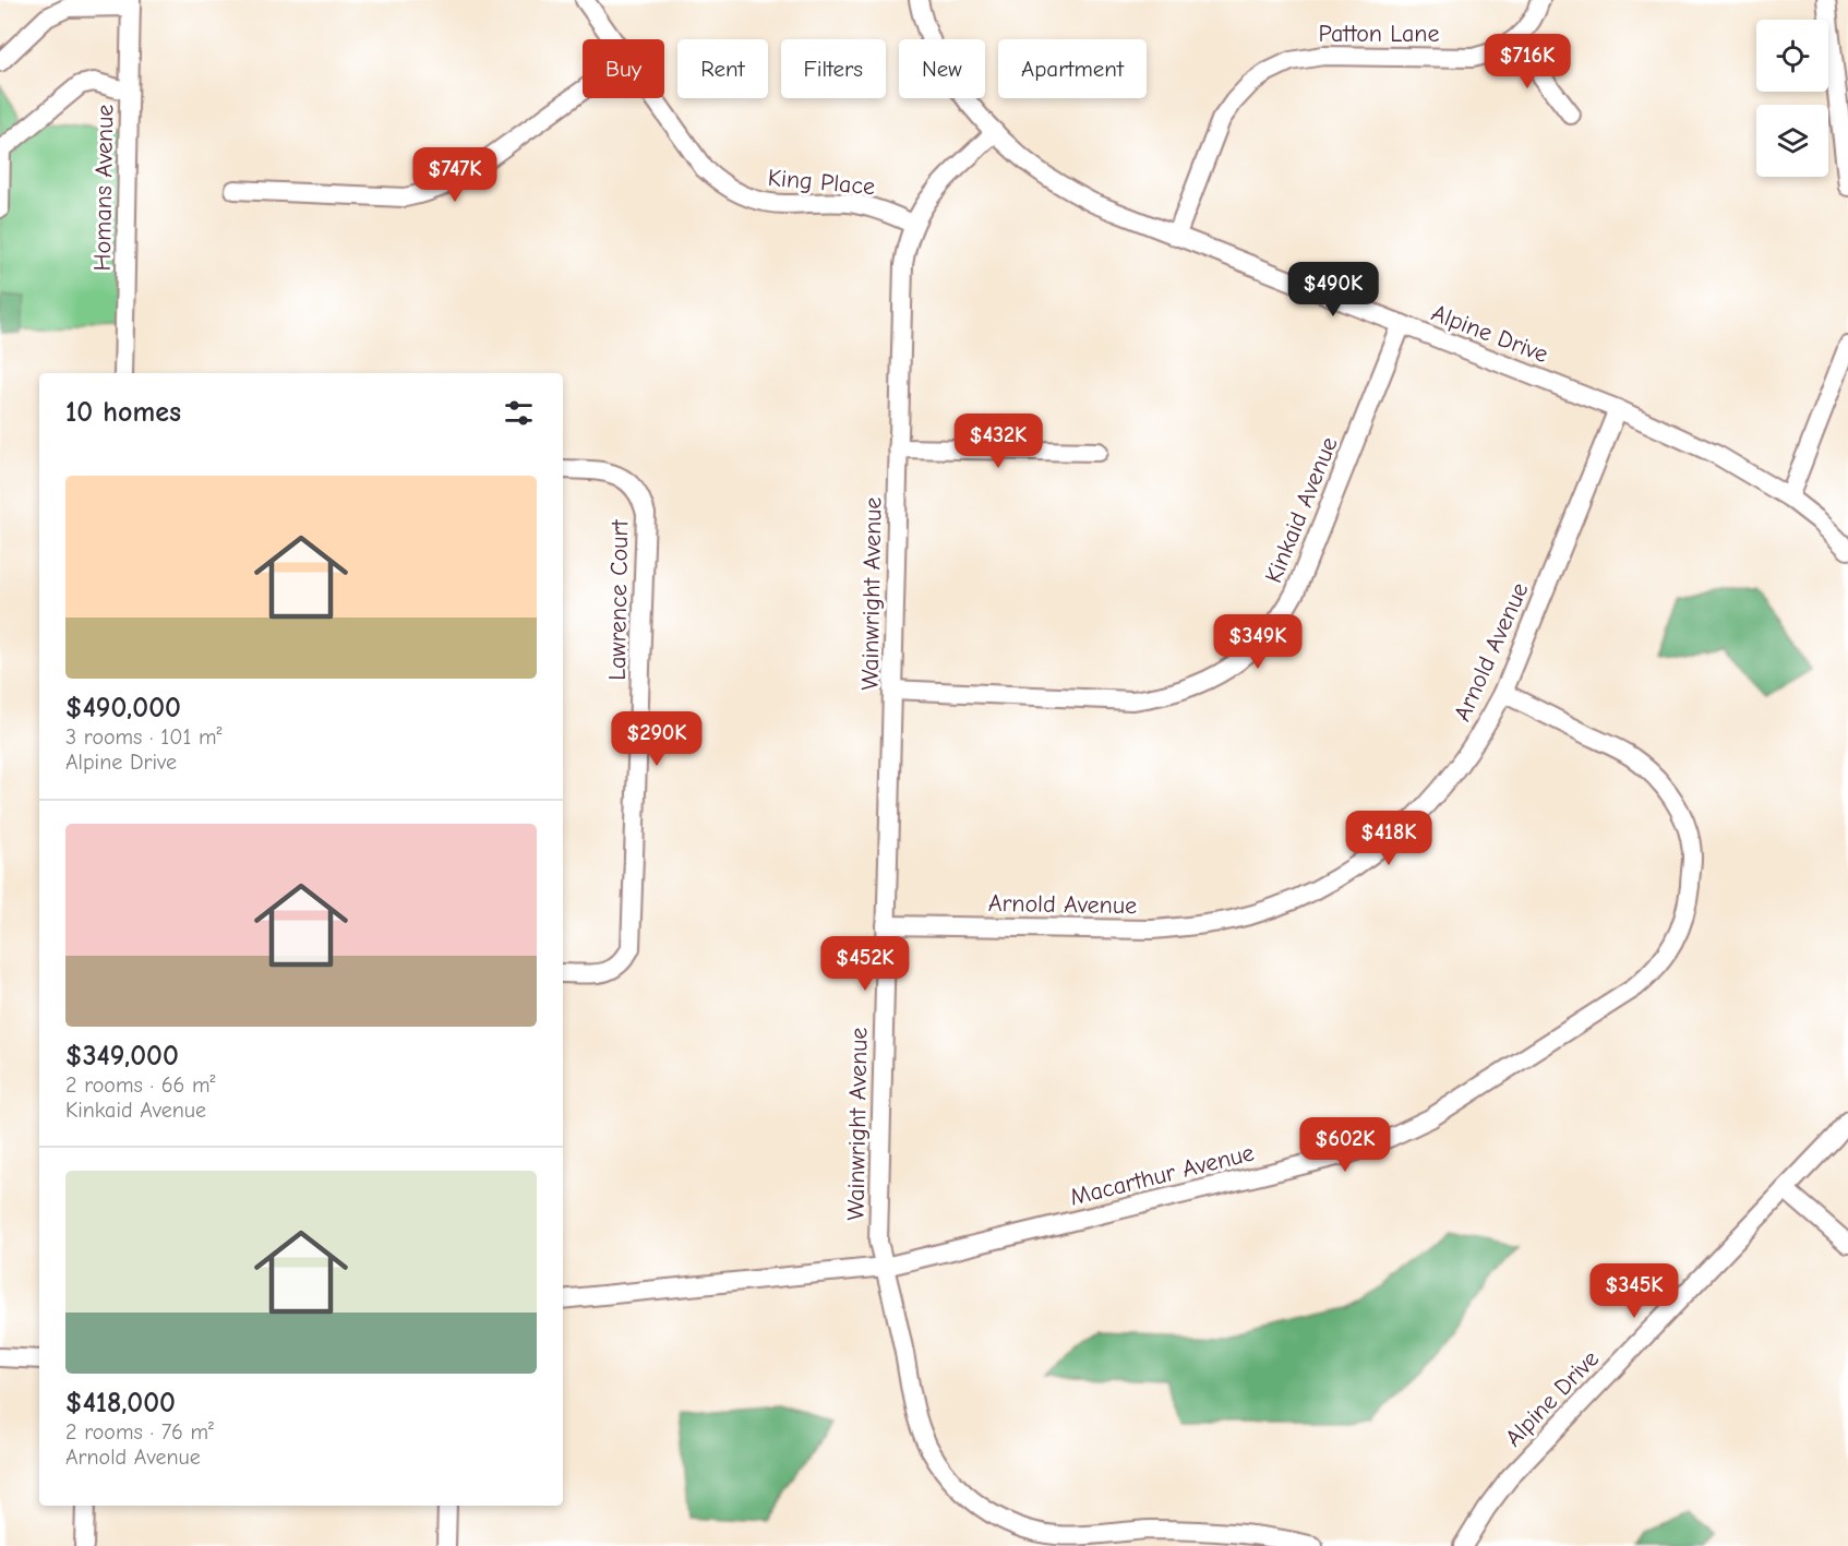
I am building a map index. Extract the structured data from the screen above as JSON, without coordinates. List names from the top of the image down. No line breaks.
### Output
{"streets":{"street":["Patton Lane","King Place","Homans Avenue","Alpine Drive","Kinkaid Avenue","Wainwright Avenue","Lawrence Court","Arnold Avenue","Macarthur Avenue"]},"crossings":[["Patton Lane","Alpine Drive"],["King Place","Wainwright Avenue"],["Alpine Drive","Kinkaid Avenue"],["Alpine Drive","Wainwright Avenue"],["Alpine Drive","Arnold Avenue"],["Kinkaid Avenue","Wainwright Avenue"],["Wainwright Avenue","Arnold Avenue"],["Wainwright Avenue","Macarthur Avenue"],["Arnold Avenue","Macarthur Avenue"]],"page":{"price":["$716K","$747K","$490K","$432K","$349K","$290K","$418K","$452K","$602K","$345K"],"chip":["Buy","Rent","Filters","New","Apartment"],"heading":"10 homes","list":[{"name":"$490,000","note":"3 rooms · 101 m² · Alpine Drive"},{"name":"$349,000","note":"2 rooms · 66 m² · Kinkaid Avenue"},{"name":"$418,000","note":"2 rooms · 76 m² · Arnold Avenue"}]}}
